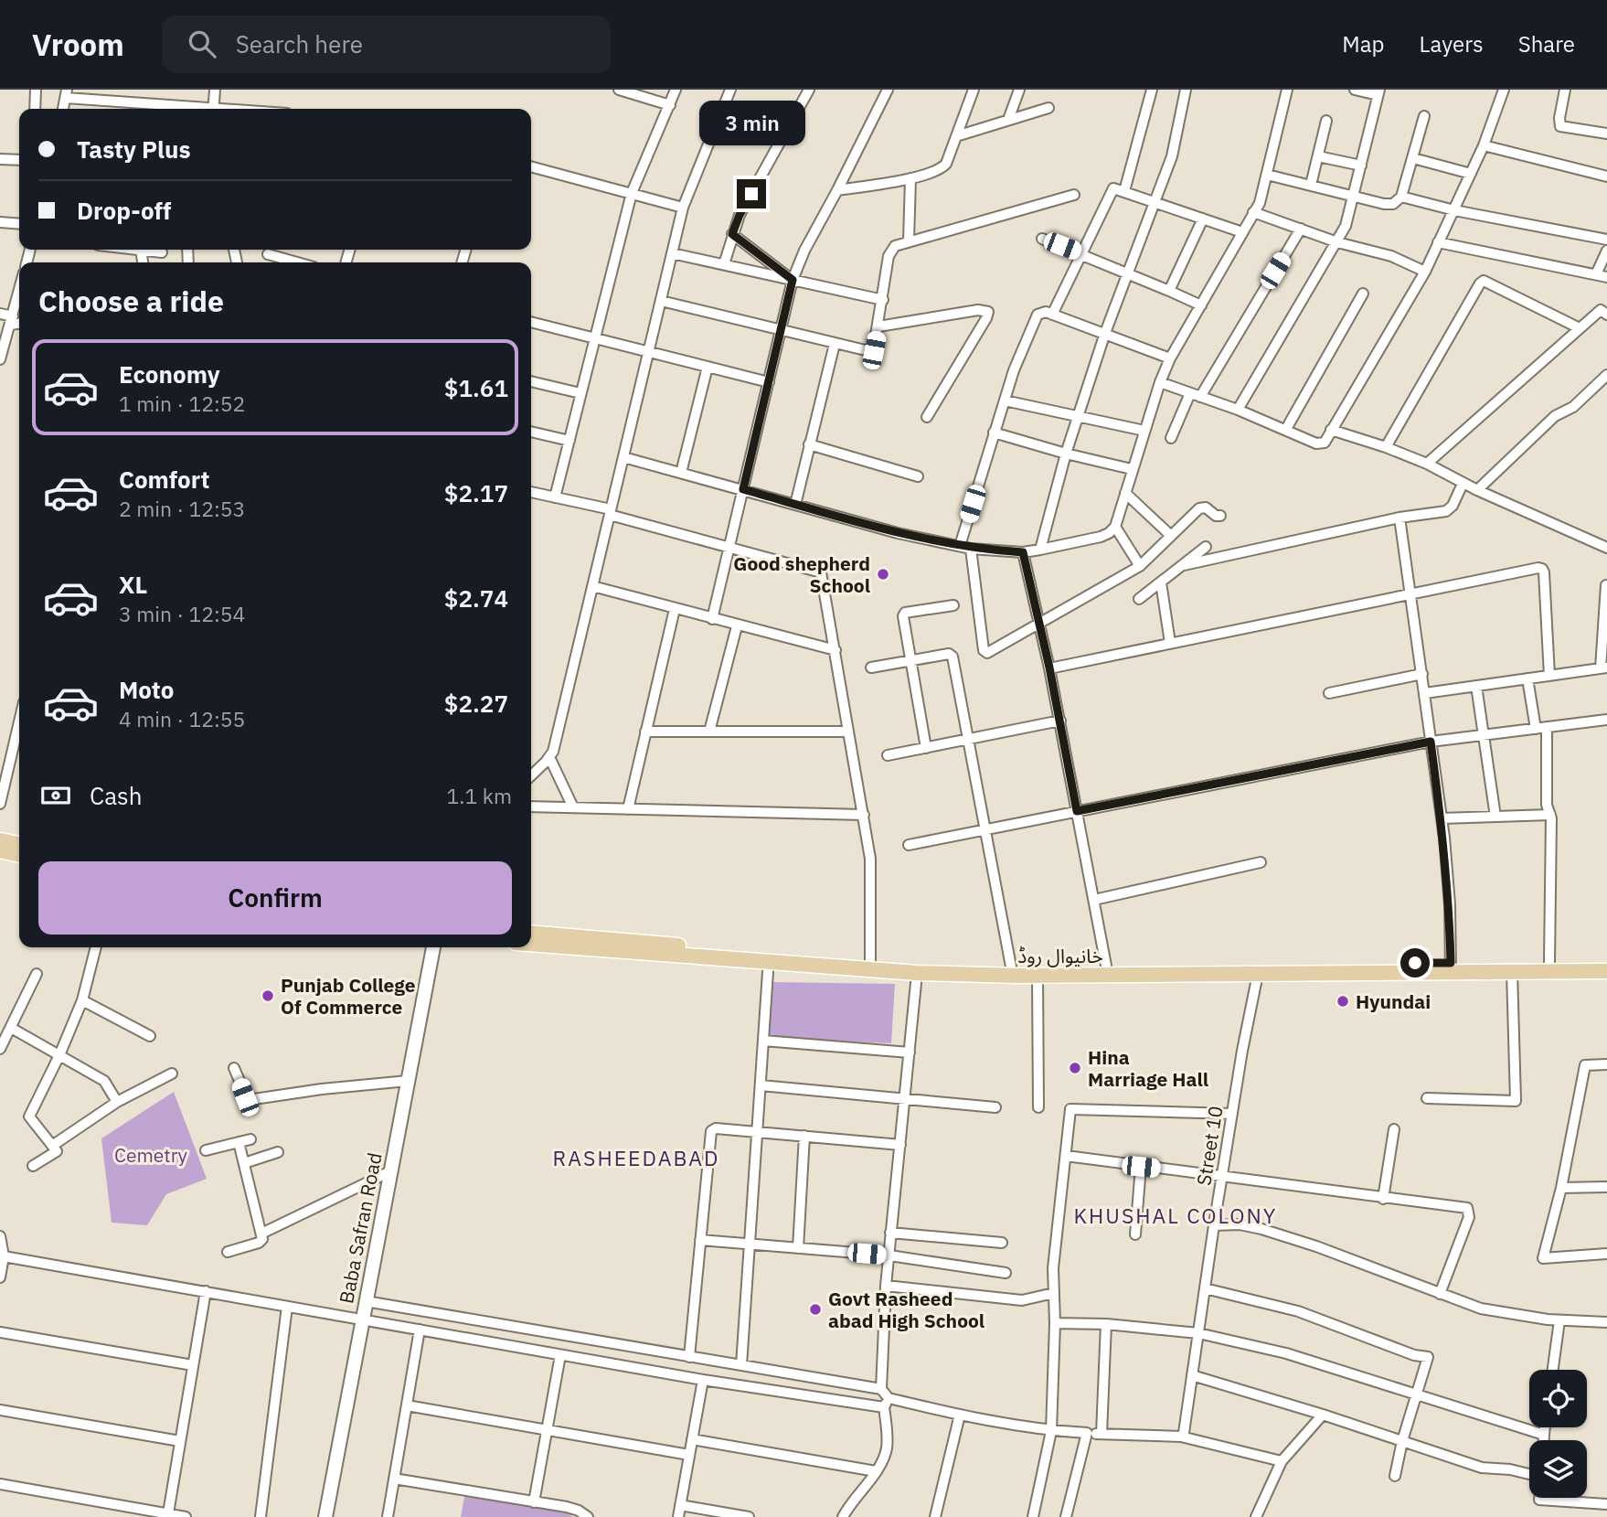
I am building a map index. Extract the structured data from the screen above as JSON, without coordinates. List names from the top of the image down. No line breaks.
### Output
{"streets":{"main road":["خانیوال روڈ","Baba Safran Road"],"street":["Street 10"]},"crossings":[["خانیوال روڈ","Street 10"]],"districts":["RASHEEDABAD","KHUSHAL COLONY"],"parks":["Cemetry"],"places":["Good shepherd School","Punjab College Of Commerce","Hyundai","Hina Marriage Hall","Govt Rasheed abad High School"],"page":{"header":"Vroom","search":"Search here","nav":["Map","Layers","Share"],"bubble":"3 min","banner":["Tasty Plus","Drop-off"],"heading":"Choose a ride","list":[{"name":"Economy","note":"1 min · 12:52","value":"$1.61"},{"name":"Comfort","note":"2 min · 12:53","value":"$2.17"},{"name":"XL","note":"3 min · 12:54","value":"$2.74"},{"name":"Moto","note":"4 min · 12:55","value":"$2.27"}],"pay":["Cash","1.1 km"],"buttons":"Confirm"}}
